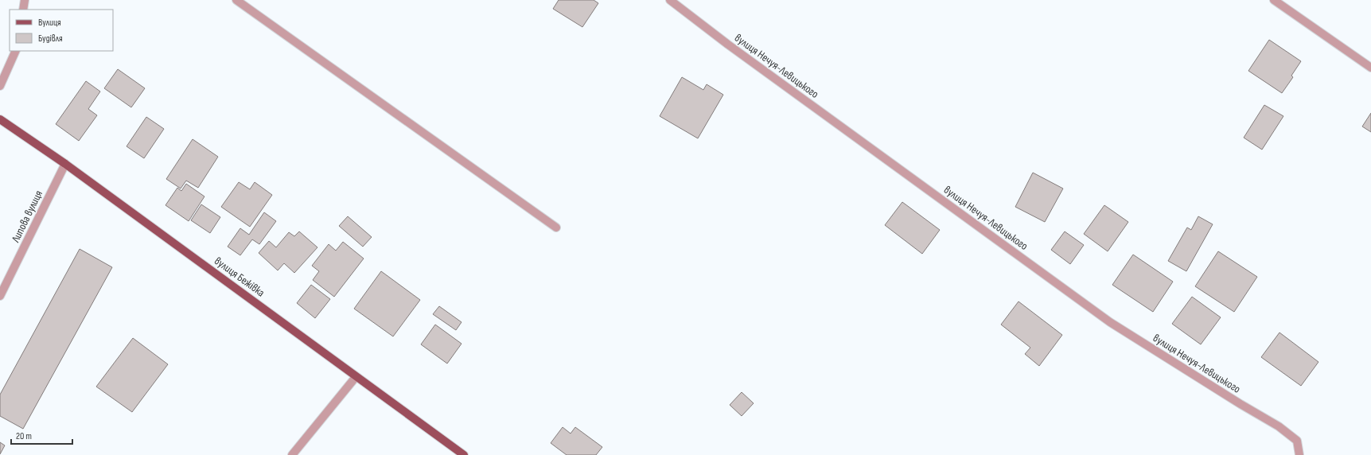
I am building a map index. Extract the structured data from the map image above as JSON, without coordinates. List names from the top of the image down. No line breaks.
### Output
{"streets":{"main road":["вулиця Бежівка"],"street":["вулиця Нечуя-Левицького","Липова вулиця"]},"crossings":[["Липова вулиця","вулиця Бежівка"]],"legend":["Вулиця","Будівля"],"scale_bar":"20 m"}
